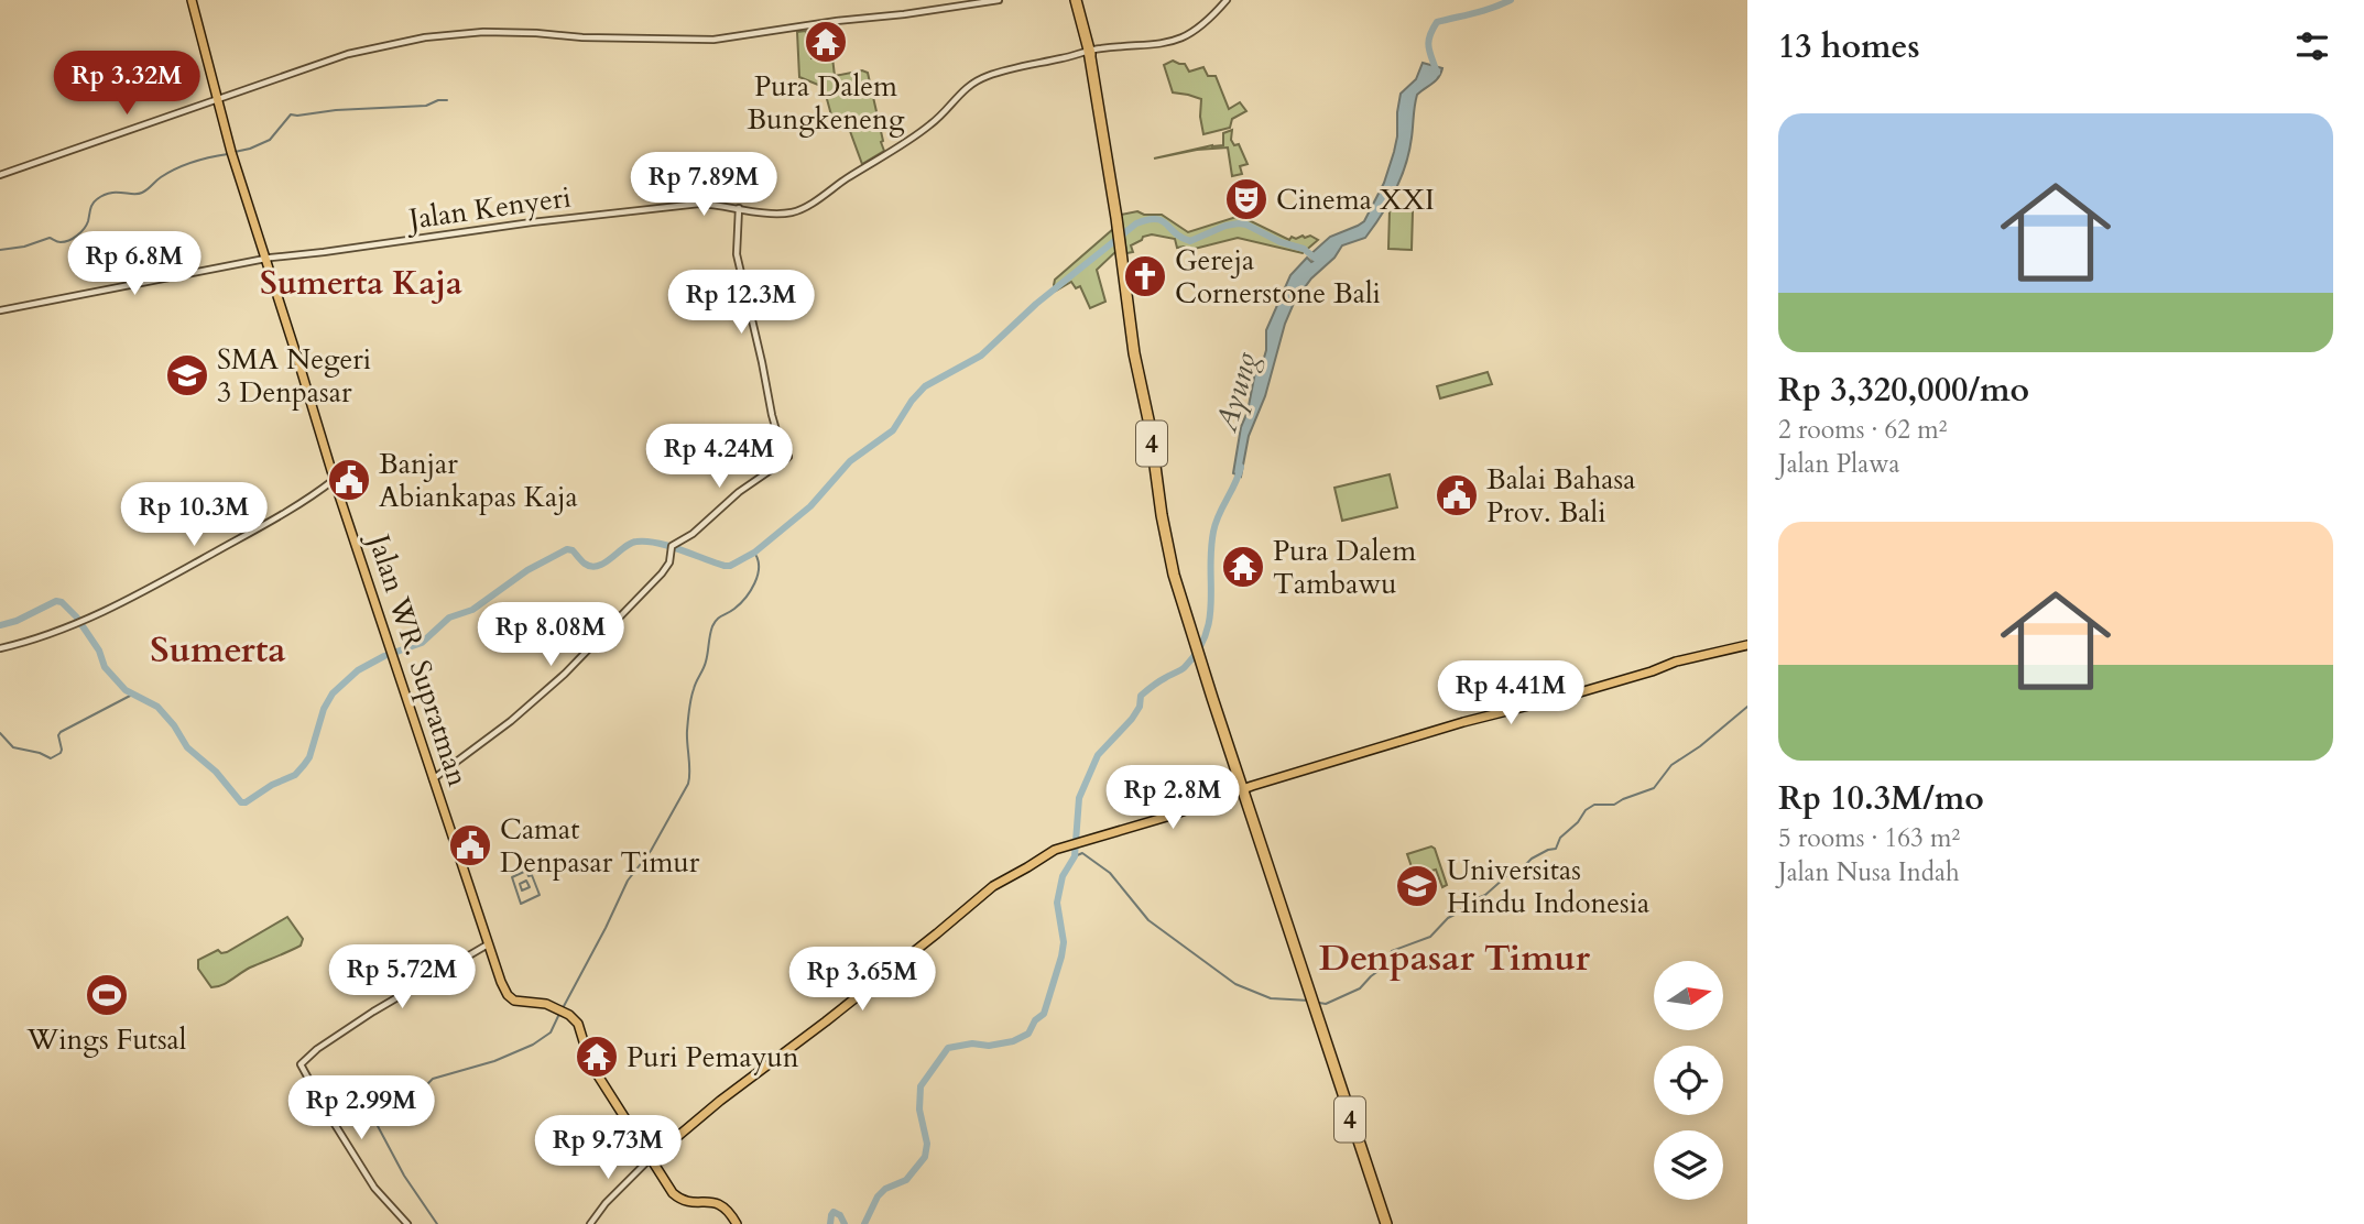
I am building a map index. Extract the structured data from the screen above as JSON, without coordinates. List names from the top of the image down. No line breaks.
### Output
{"streets":{"highway":["4"],"main road":["Jalan WR. Supratman"],"street":["Jalan Kenyeri"]},"crossings":[["Jalan Kenyeri","4"],["Jalan Kenyeri","Jalan WR. Supratman"]],"districts":["Sumerta Kaja","Sumerta","Denpasar Timur"],"water":["Ayung"],"places":{"temple":["Pura Dalem Bungkeneng","Pura Dalem Tambawu","Puri Pemayun"],"theatre":["Cinema XXI"],"church":["Gereja Cornerstone Bali"],"school or university":["SMA Negeri 3 Denpasar","Universitas Hindu Indonesia"],"public building":["Banjar Abiankapas Kaja","Balai Bahasa Prov. Bali","Camat Denpasar Timur"],"sports":["Wings Futsal"]},"north":"right","page":{"heading":"13 homes","price":["Rp 3.32M","Rp 7.89M","Rp 6.8M","Rp 12.3M","Rp 4.24M","Rp 10.3M","Rp 8.08M","Rp 4.41M","Rp 2.8M","Rp 5.72M","Rp 3.65M","Rp 2.99M","Rp 9.73M"],"list":[{"name":"Rp 3,320,000/mo","note":"2 rooms · 62 m² · Jalan Plawa"},{"name":"Rp 10.3M/mo","note":"5 rooms · 163 m² · Jalan Nusa Indah"}]}}
